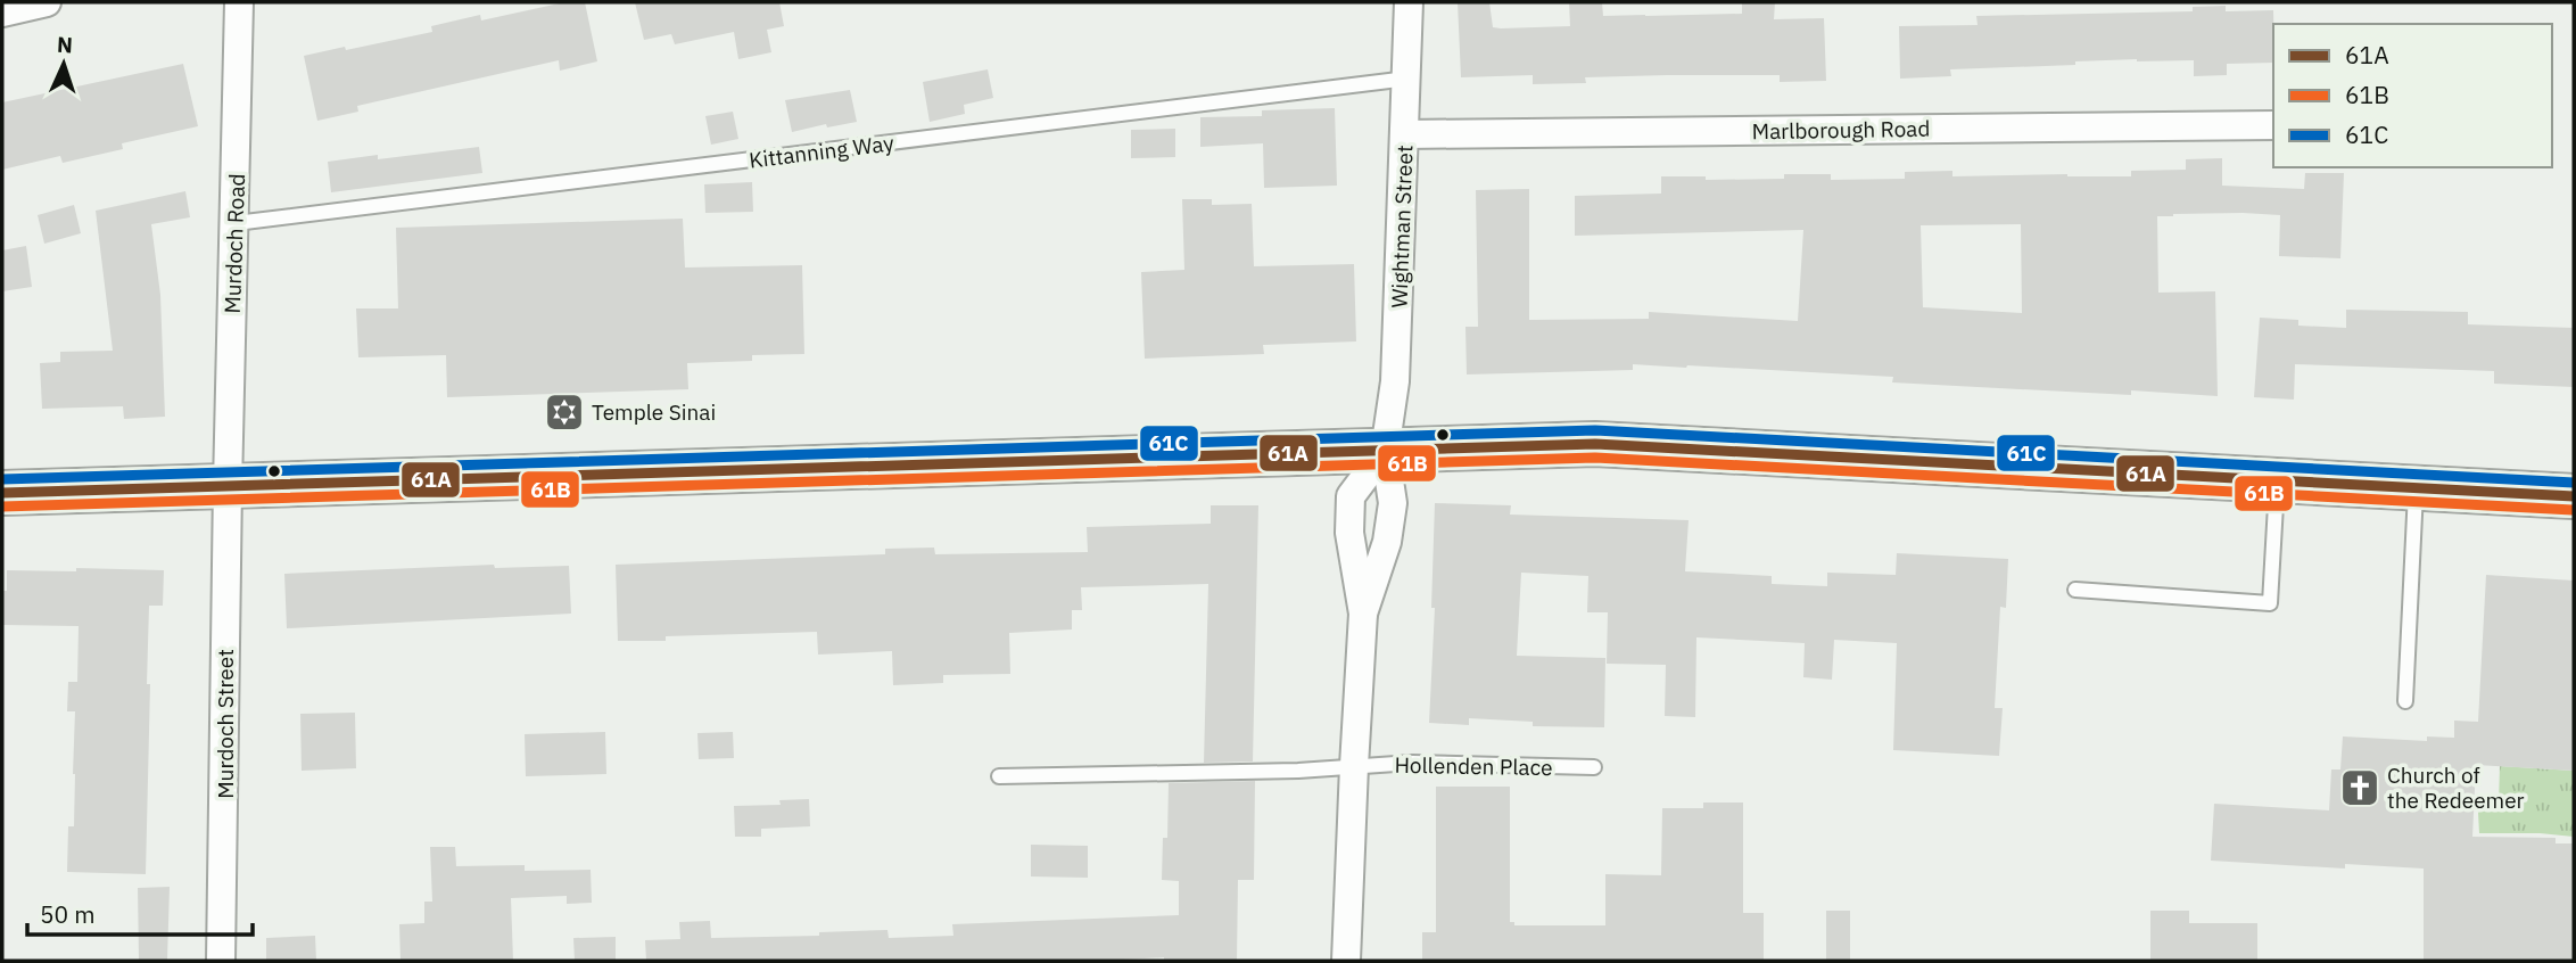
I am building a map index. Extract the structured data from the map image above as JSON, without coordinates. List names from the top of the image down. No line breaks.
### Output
{"streets":{"street":["Marlborough Road","Wightman Street","Murdoch Road","Murdoch Street"],"lane":["Kittanning Way","Hollenden Place"]},"crossings":[["Marlborough Road","Wightman Street"],["Kittanning Way","Wightman Street"],["Kittanning Way","Murdoch Road"],["Wightman Street","Hollenden Place"],["Murdoch Road","Murdoch Street"]],"places":{"synagogue":["Temple Sinai"],"church":["Church of the Redeemer"]},"lines":["transit line 61C","transit line 61A","transit line 61B"],"legend":["61A","61B","61C"],"scale_bar":"50 m","north":"top"}
